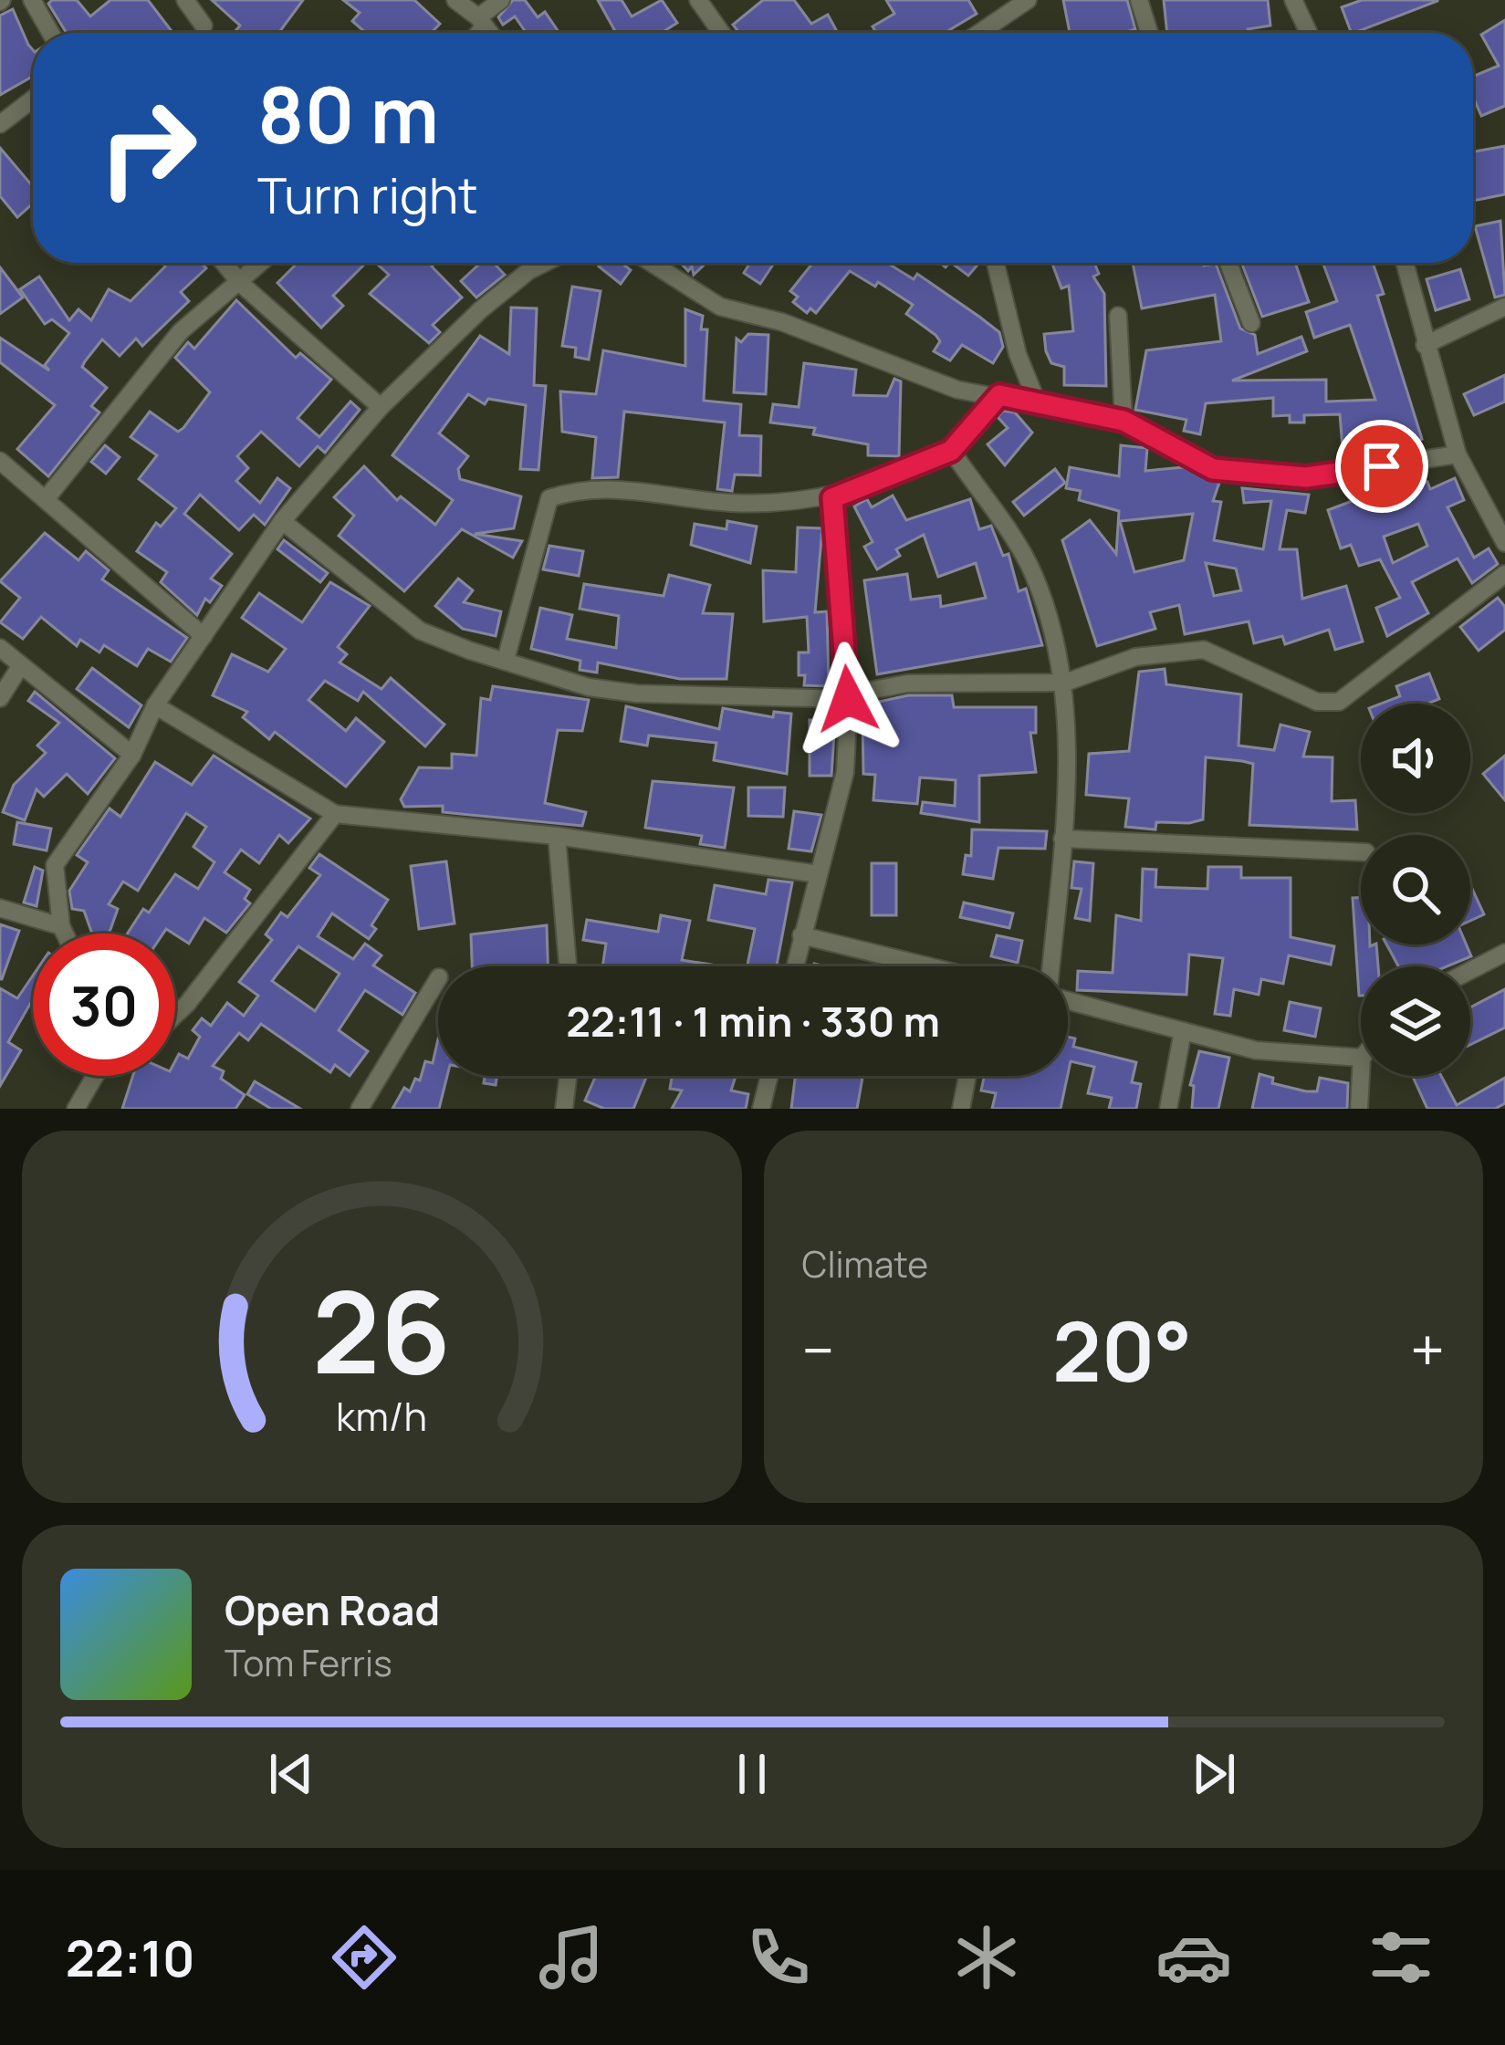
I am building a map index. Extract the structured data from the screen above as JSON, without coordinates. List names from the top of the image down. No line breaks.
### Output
{"page":{"turn":["80 m","Turn right"],"limit":"30","trip":"22:11 · 1 min · 330 m","tile":"Climate","heat":["−","20°","+"],"song":["Open Road","Tom Ferris"],"tabs":"22:10","gauge":["26","km/h"]}}
